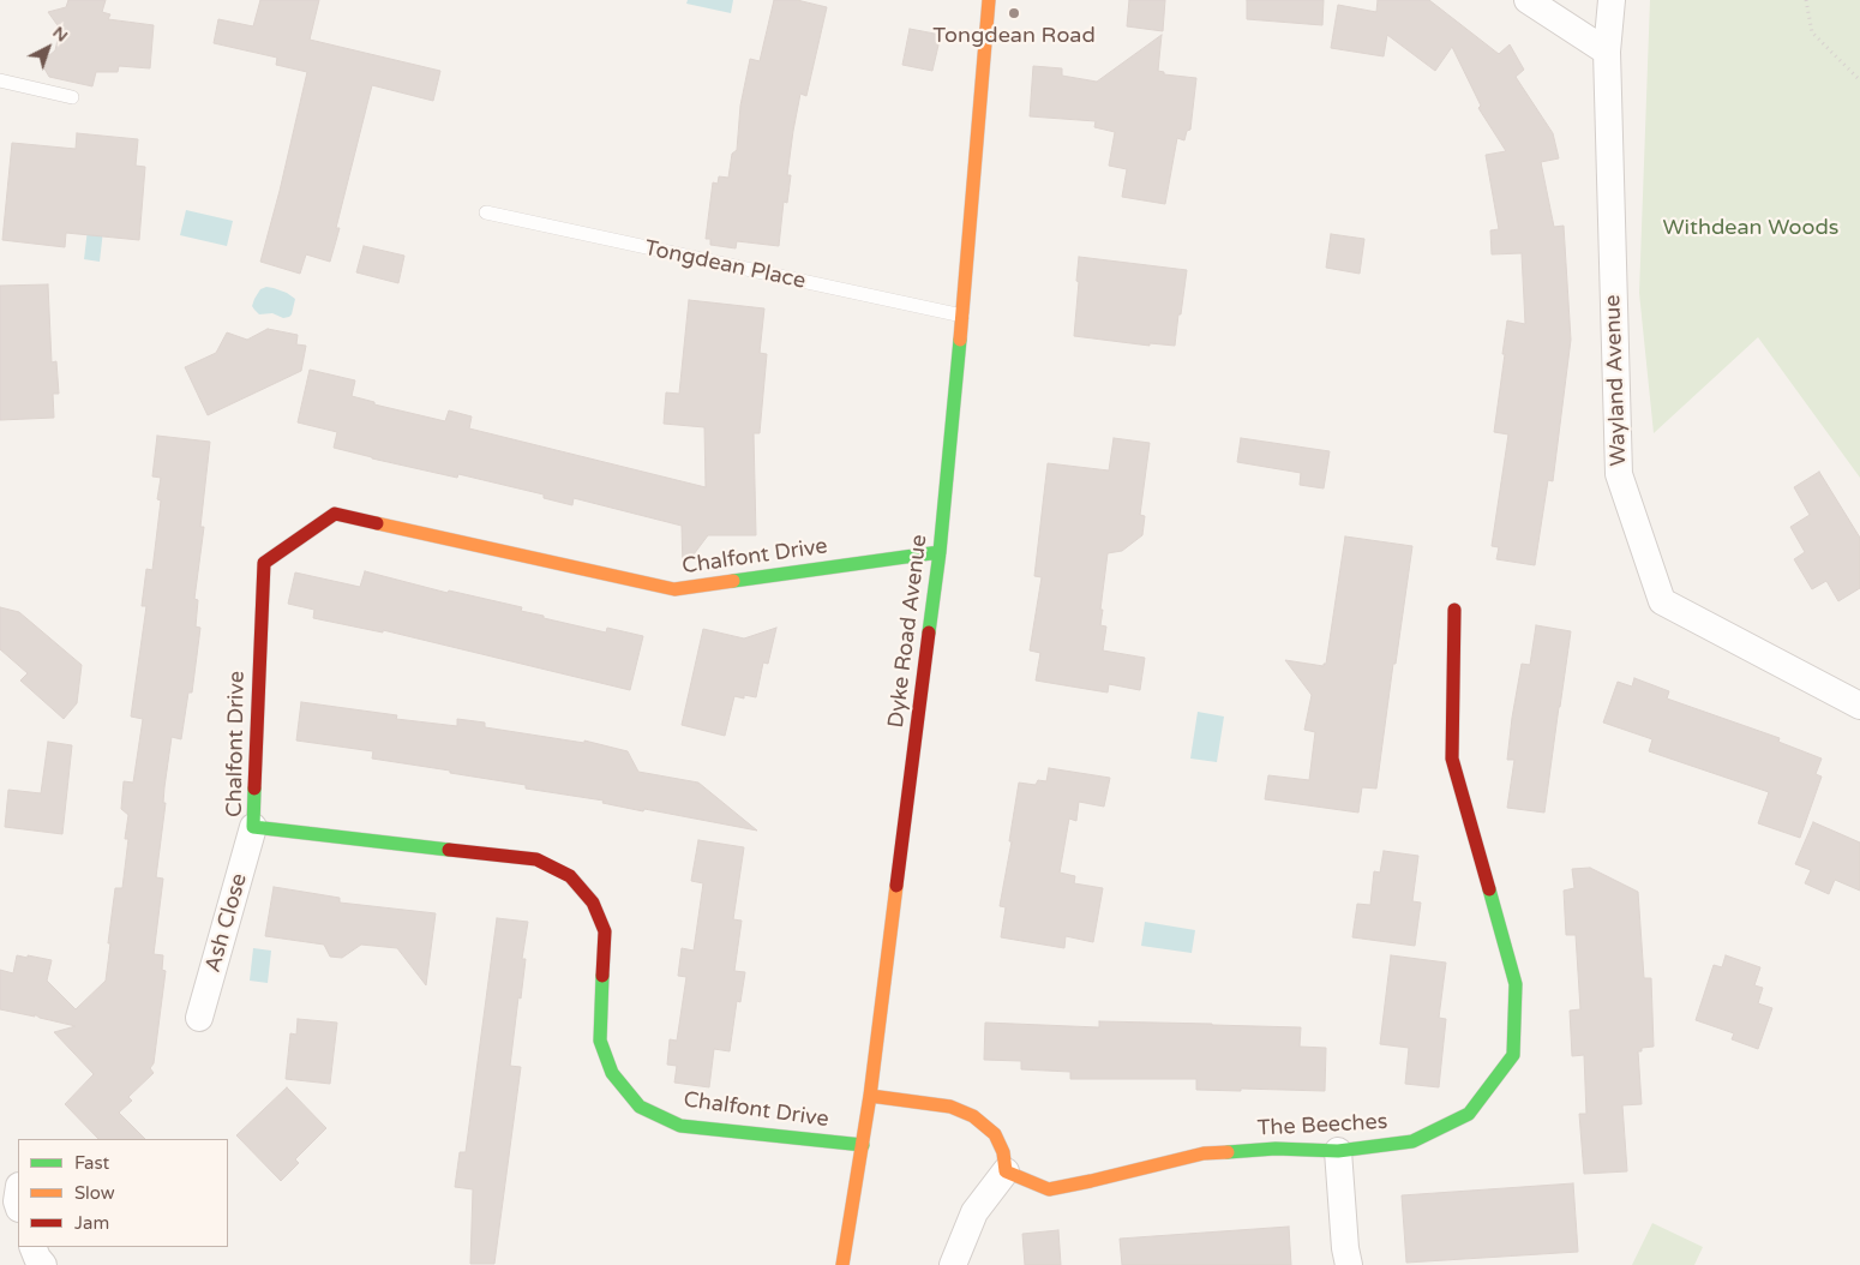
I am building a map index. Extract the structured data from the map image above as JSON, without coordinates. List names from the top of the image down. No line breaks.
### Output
{"streets":{"street":["Wayland Avenue","Chalfont Drive","Dyke Road Avenue","Ash Close","The Beeches"],"lane":["Tongdean Place"]},"crossings":[["Tongdean Place","Dyke Road Avenue"],["Chalfont Drive","Dyke Road Avenue"],["Chalfont Drive","Ash Close"]],"parks":["Withdean Woods"],"places":["Tongdean Road"],"legend":["Fast","Slow","Jam"],"north":"top right"}
